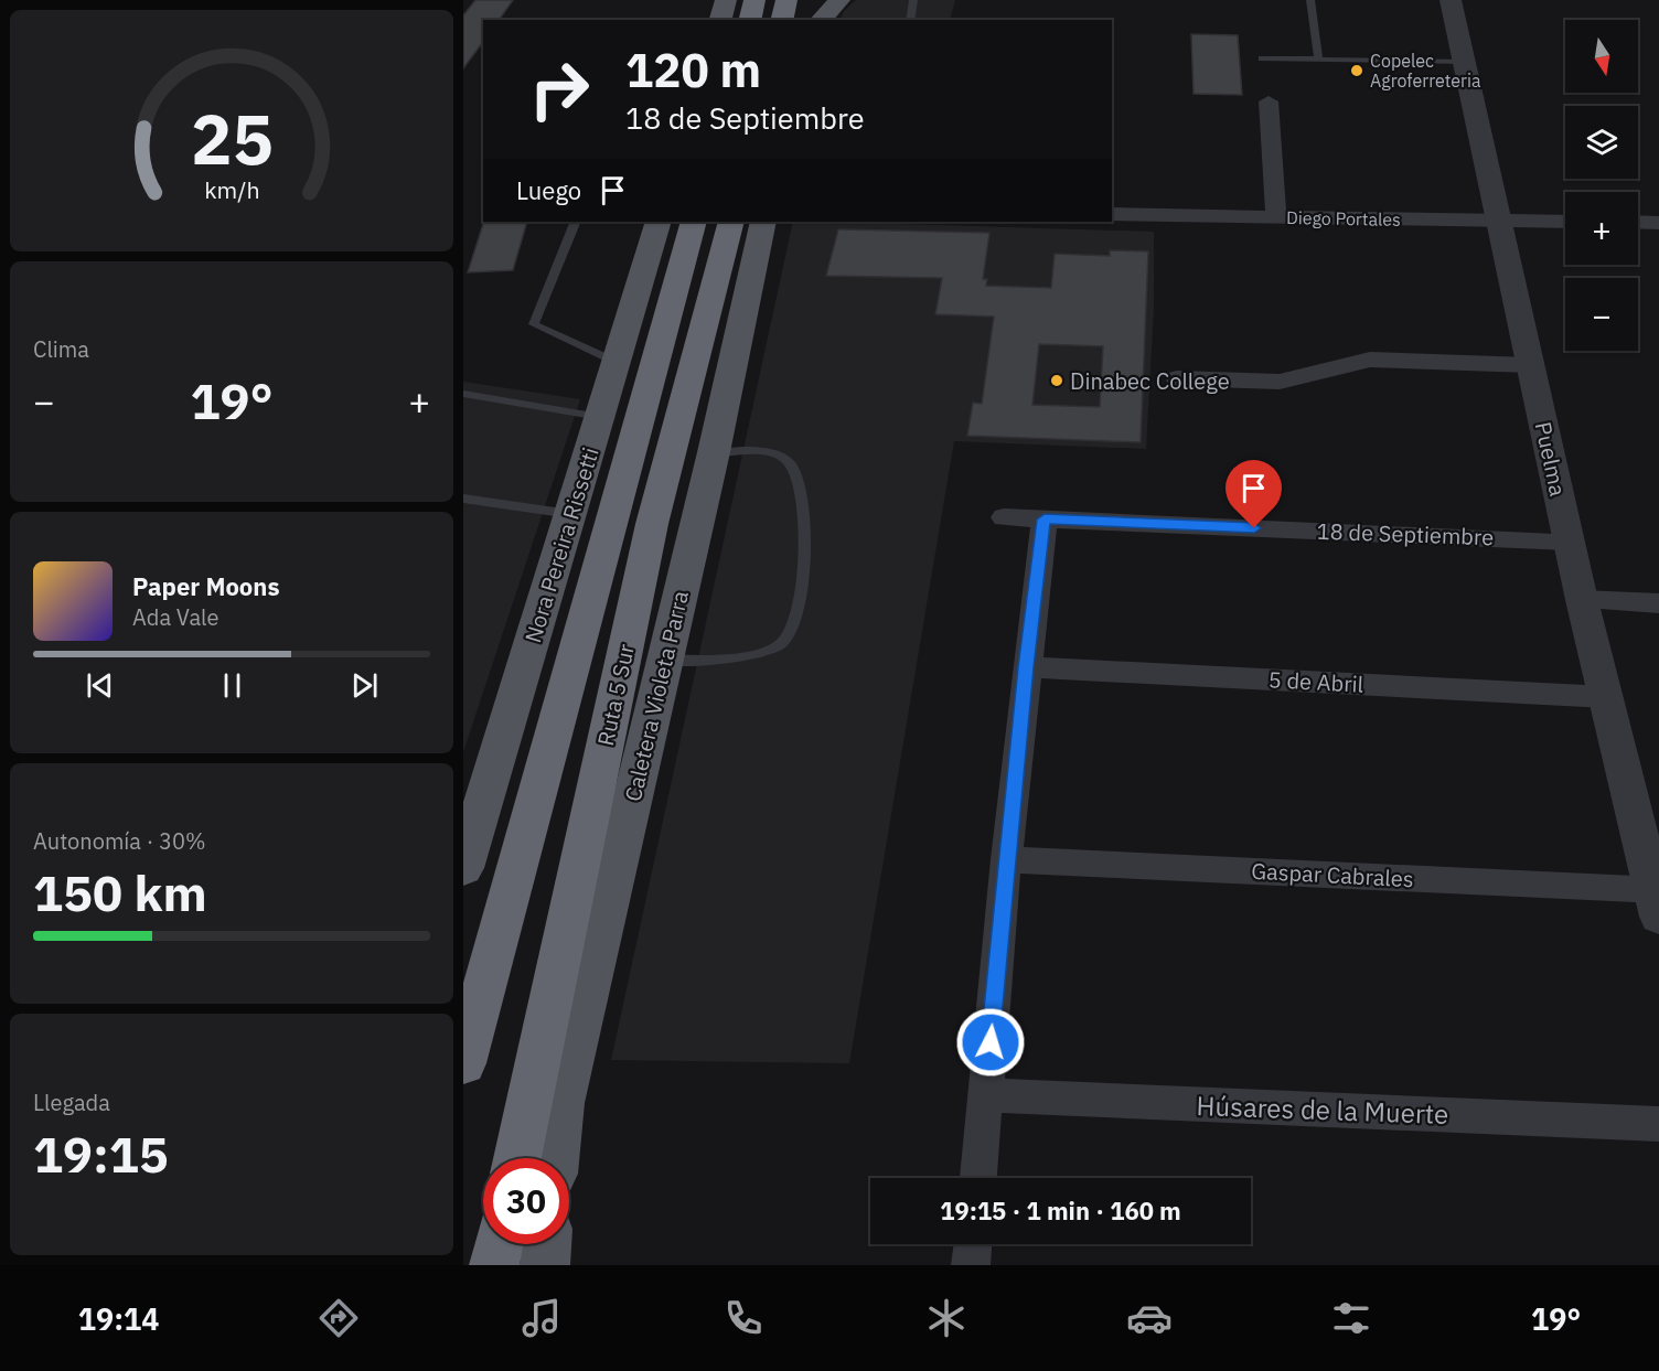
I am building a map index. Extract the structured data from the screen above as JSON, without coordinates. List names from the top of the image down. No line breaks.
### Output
{"streets":{"highway":["Ruta 5 Sur"],"main road":["Nora Pereira Rissetti","Caletera Violeta Parra"],"street":["Diego Portales","Puelma","18 de Septiembre","5 de Abril","Gaspar Cabrales","Húsares de la Muerte"]},"crossings":[["Diego Portales","Puelma"],["Puelma","18 de Septiembre"],["Puelma","5 de Abril"],["Puelma","Gaspar Cabrales"]],"places":["Copelec Agroferreteria","Dinabec College"],"north":"bottom","page":{"map_buttons":["+","−"],"turn":["120 m","18 de Septiembre"],"then":"Luego","tile":["Clima",["Autonomía · 30%","150 km"],["Llegada","19:15"]],"heat":["−","19°","+"],"song":["Paper Moons","Ada Vale"],"limit":"30","trip":"19:15 · 1 min · 160 m","tabs":["19:14","19°"],"gauge":["25","km/h"]}}
